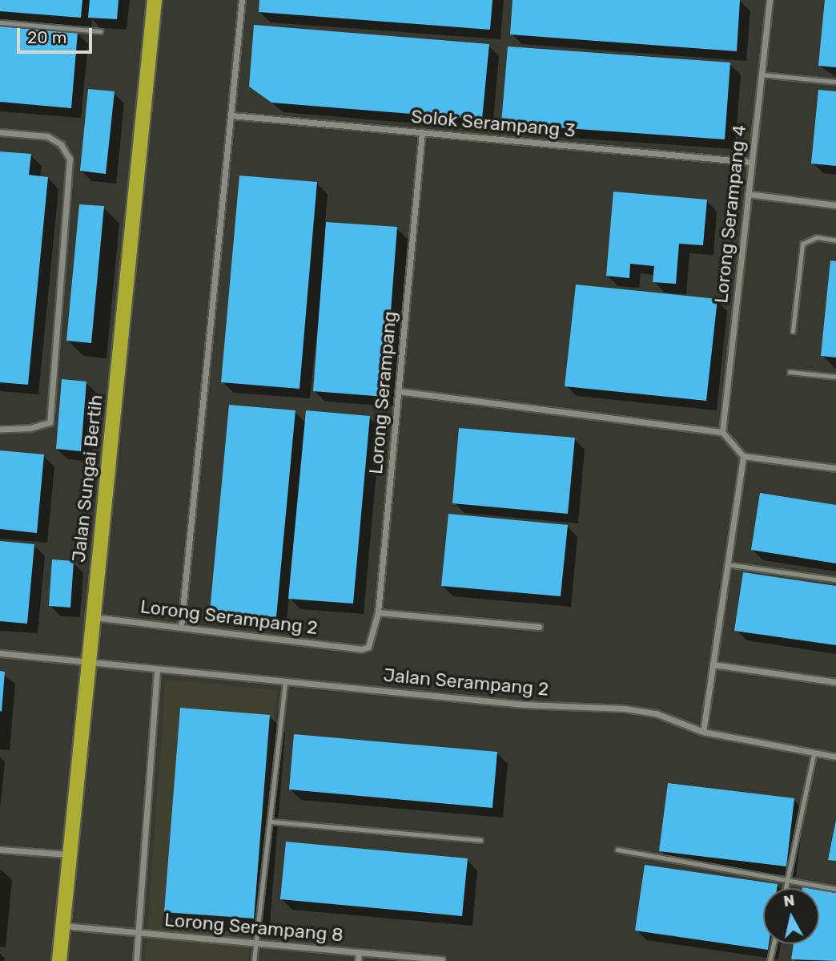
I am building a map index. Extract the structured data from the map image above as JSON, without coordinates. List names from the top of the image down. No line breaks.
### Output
{"streets":{"main road":["Jalan Sungai Bertih"],"street":["Solok Serampang 3","Lorong Serampang 4","Lorong Serampang","Lorong Serampang 2","Jalan Serampang 2","Lorong Serampang 8"]},"crossings":[["Solok Serampang 3","Lorong Serampang 4"],["Solok Serampang 3","Lorong Serampang"],["Lorong Serampang","Lorong Serampang 2"],["Jalan Sungai Bertih","Lorong Serampang 2"],["Jalan Sungai Bertih","Jalan Serampang 2"],["Jalan Sungai Bertih","Lorong Serampang 8"]],"scale_bar":"20 m","north":"top"}
